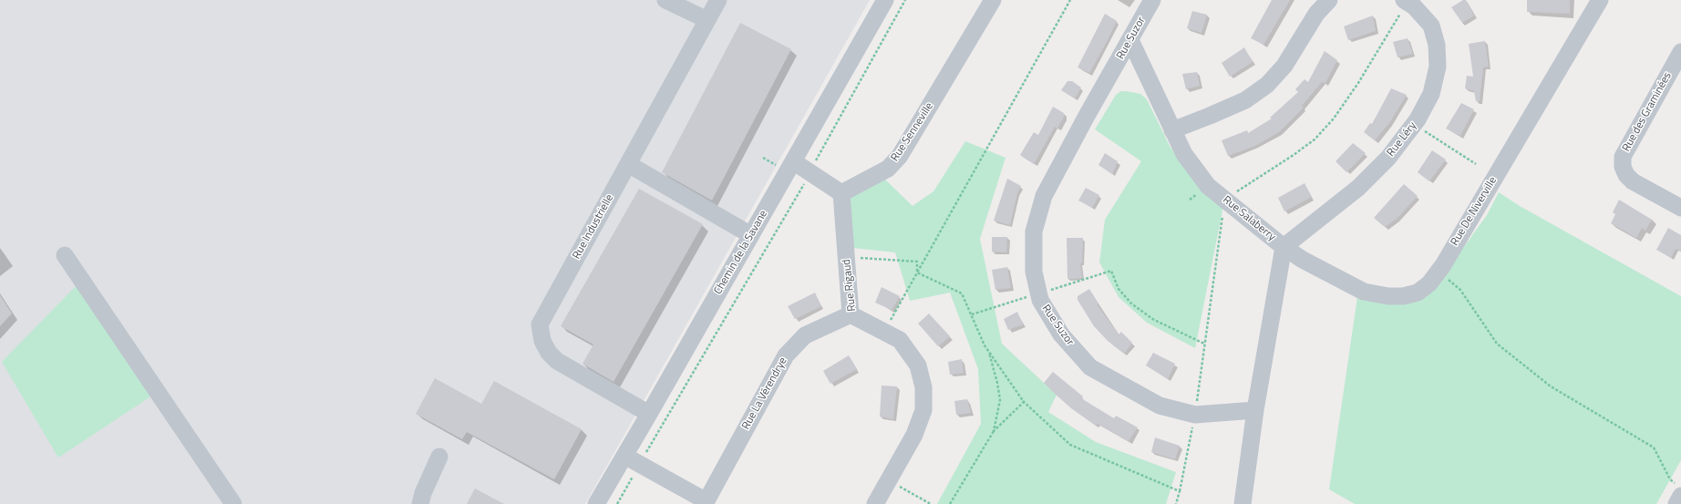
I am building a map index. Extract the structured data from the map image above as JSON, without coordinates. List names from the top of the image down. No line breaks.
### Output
{"streets":{"street":["Rue Suzor","Rue des Graminées","Rue Senneville","Rue Léry","Rue De Niverville","Rue Salaberry","Rue Industrielle","Chemin de la Savane","Rue Rigaud","Rue La Vérendrye"]},"crossings":[["Rue Suzor","Rue Salaberry"],["Rue Senneville","Rue Rigaud"],["Rue Léry","Rue De Niverville"],["Rue Léry","Rue Salaberry"],["Rue De Niverville","Rue Salaberry"],["Rue Industrielle","Chemin de la Savane"],["Chemin de la Savane","Rue La Vérendrye"],["Rue Rigaud","Rue La Vérendrye"]]}
